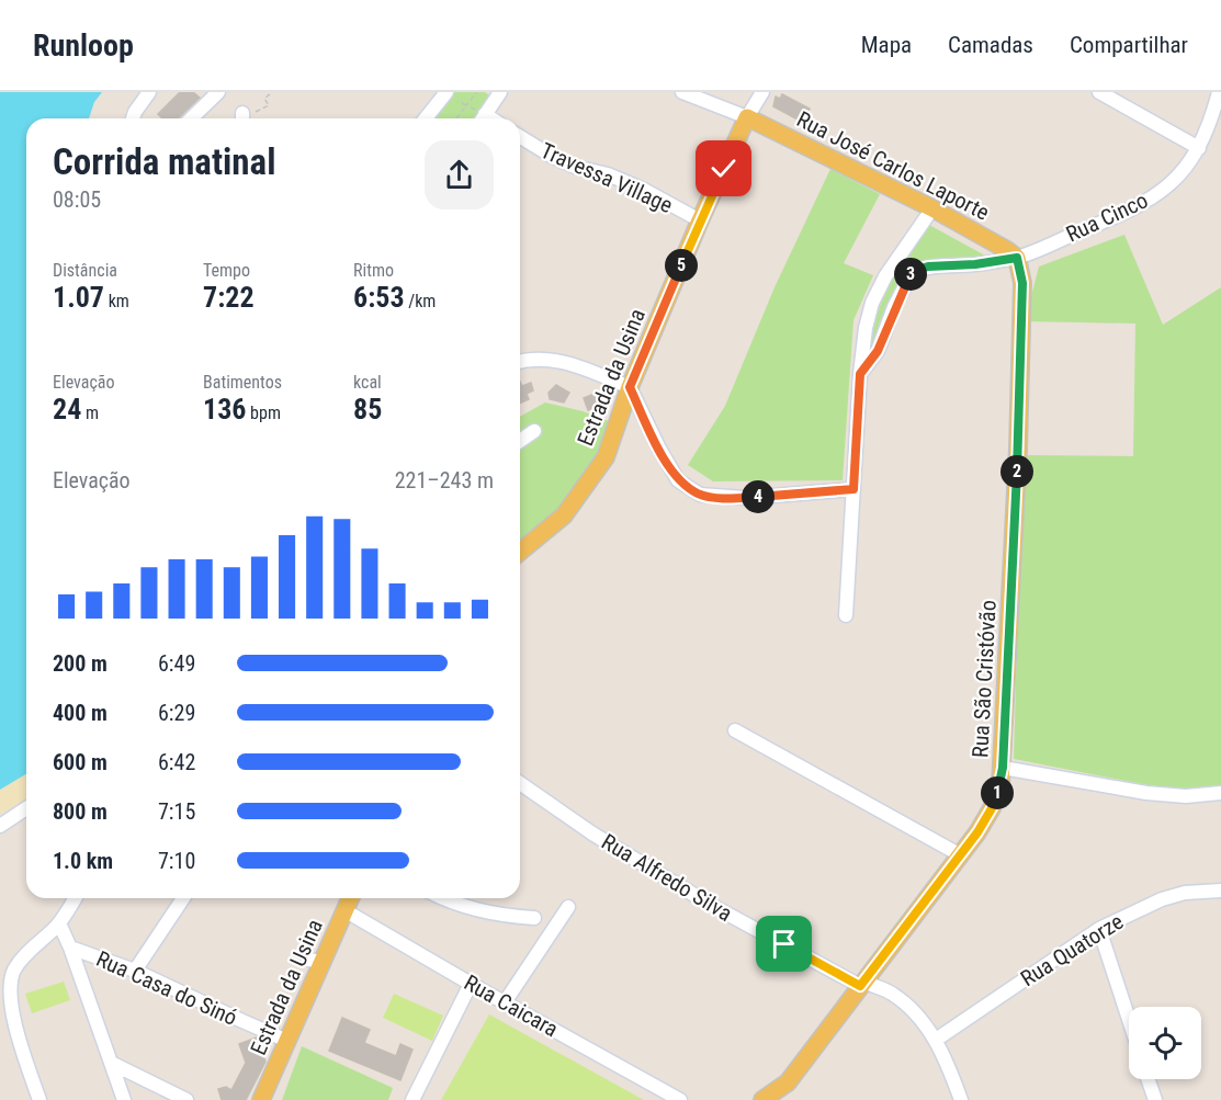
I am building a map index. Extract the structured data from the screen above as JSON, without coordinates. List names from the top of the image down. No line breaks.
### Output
{"streets":{"main road":["Rua José Carlos Laporte","Estrada da Usina","Rua São Cristóvão"],"street":["Travessa Village","Rua Cinco","Rua Alfredo Silva","Rua Quatorze","Rua Casa do Sinó","Rua Caicara"]},"crossings":[["Rua José Carlos Laporte","Rua Cinco"],["Rua José Carlos Laporte","Estrada da Usina"],["Rua José Carlos Laporte","Rua São Cristóvão"],["Travessa Village","Estrada da Usina"],["Rua Cinco","Rua São Cristóvão"],["Estrada da Usina","Rua Casa do Sinó"],["Estrada da Usina","Rua Caicara"],["Rua São Cristóvão","Rua Alfredo Silva"],["Rua Alfredo Silva","Rua Quatorze"]],"page":{"header":"Runloop","nav":["Mapa","Camadas","Compartilhar"],"heading":["Corrida matinal","08:05"],"stats":[["Distância","1.07 km"],["Tempo","7:22"],["Ritmo","6:53 /km"],["Elevação","24 m"],["Batimentos","136 bpm"],["kcal","85"]],"pins":["5","3","2","4","1"],"chart":["Elevação","221–243 m"],"list":[{"name":"200 m","note":"6:49"},{"name":"400 m","note":"6:29"},{"name":"600 m","note":"6:42"},{"name":"800 m","note":"7:15"},{"name":"1.0 km","note":"7:10"}]}}
